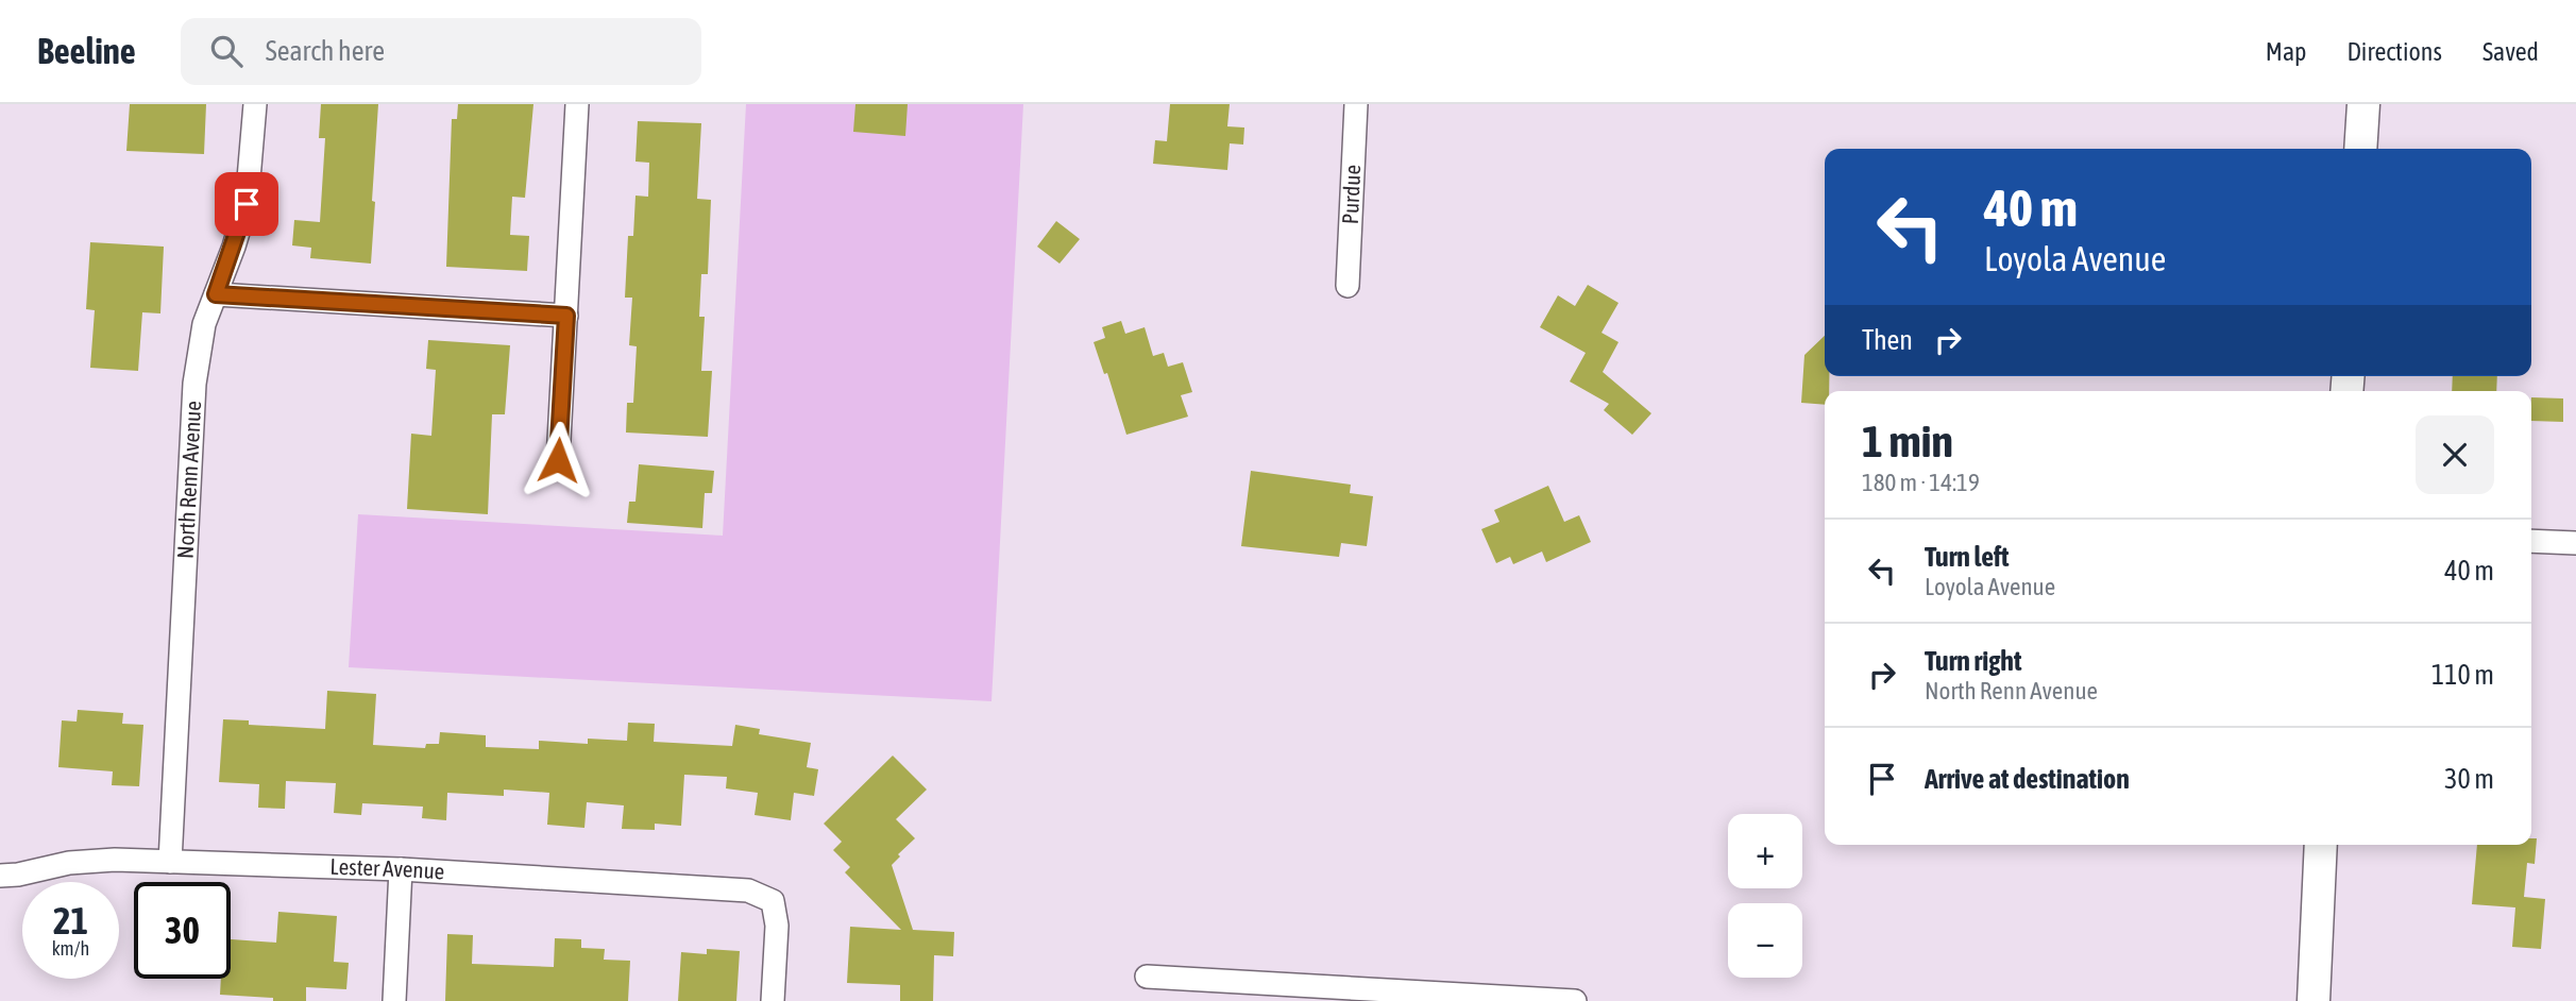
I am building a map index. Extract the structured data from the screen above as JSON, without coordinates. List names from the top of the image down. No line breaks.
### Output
{"streets":{"street":["Purdue","North Renn Avenue","Lester Avenue"]},"crossings":[["North Renn Avenue","Lester Avenue"]],"page":{"header":"Beeline","search":"Search here","nav":["Map","Directions","Saved"],"turn":["40 m","Loyola Avenue"],"then":"Then","heading":["1 min","180 m · 14:19"],"list":[{"name":"Turn left","note":"Loyola Avenue","value":"40 m"},{"name":"Turn right","note":"North Renn Avenue","value":"110 m"},{"name":"Arrive at destination","value":"30 m"}],"map_buttons":["+","−"],"speed":"21 km/h","limit":"30"}}
